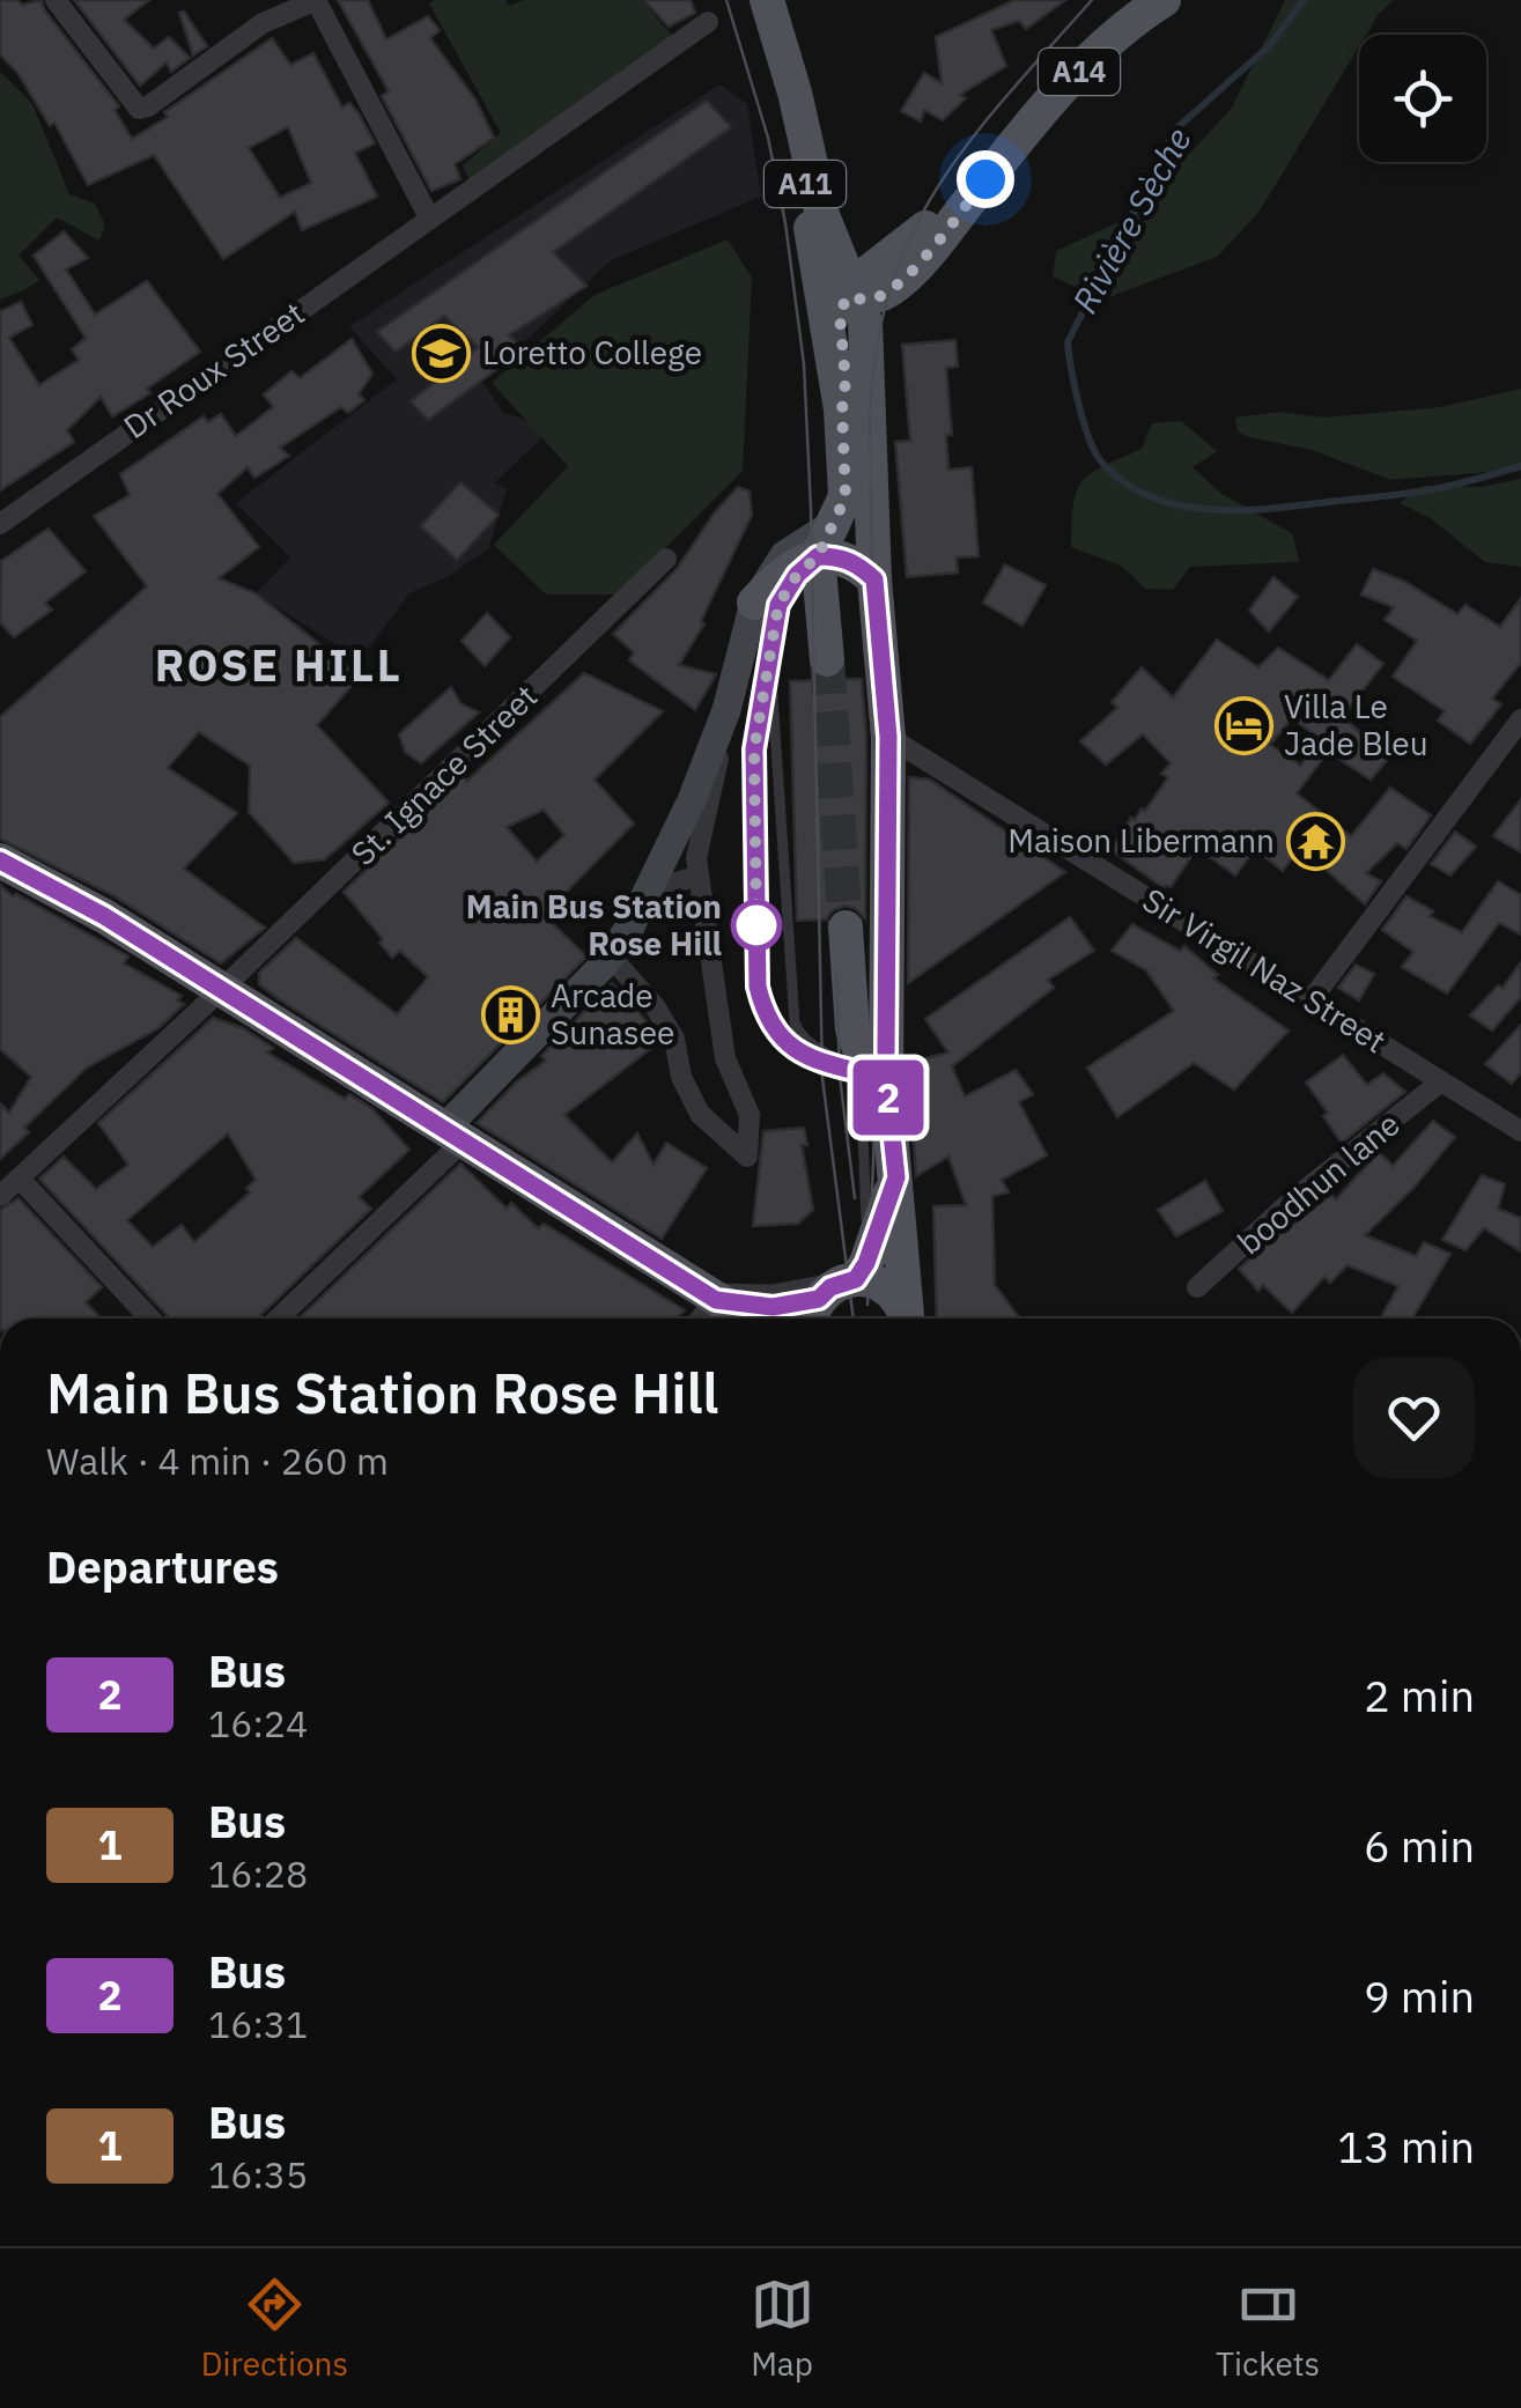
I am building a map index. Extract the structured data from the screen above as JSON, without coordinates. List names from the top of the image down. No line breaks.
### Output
{"streets":{"main road":["A14","A11"],"street":["Dr Roux Street","St. Ignace Street","Sir Virgil Naz Street","boodhun lane"]},"crossings":[["A14","A11"],["A11","Sir Virgil Naz Street"],["Sir Virgil Naz Street","boodhun lane"]],"districts":["ROSE HILL"],"water":["Rivière Sèche"],"places":{"school or university":["Loretto College"],"hotel":["Villa Le Jade Bleu"],"temple":["Maison Libermann"],"other":["Main Bus Station Rose Hill"],"building":["Arcade Sunasee"]},"lines":["bus line 2"],"page":{"on_map":"2","heading":[["Main Bus Station Rose Hill","Walk · 4 min · 260 m"],"Departures"],"list":[{"mark":"2","name":"Bus","note":"16:24","value":"2 min"},{"mark":"1","name":"Bus","note":"16:28","value":"6 min"},{"mark":"2","name":"Bus","note":"16:31","value":"9 min"},{"mark":"1","name":"Bus","note":"16:35","value":"13 min"}],"tabs":["Directions","Map","Tickets"]}}
